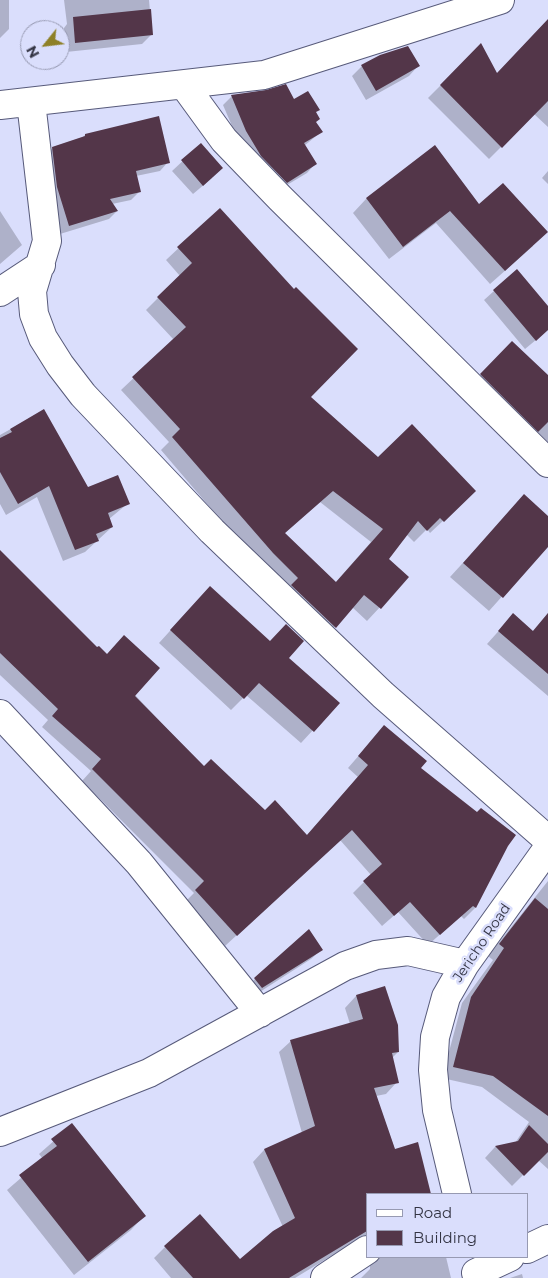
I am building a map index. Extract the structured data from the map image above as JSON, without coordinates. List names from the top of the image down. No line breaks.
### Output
{"streets":{"street":["Jericho Road"]},"legend":["Road","Building"],"north":"bottom left"}
